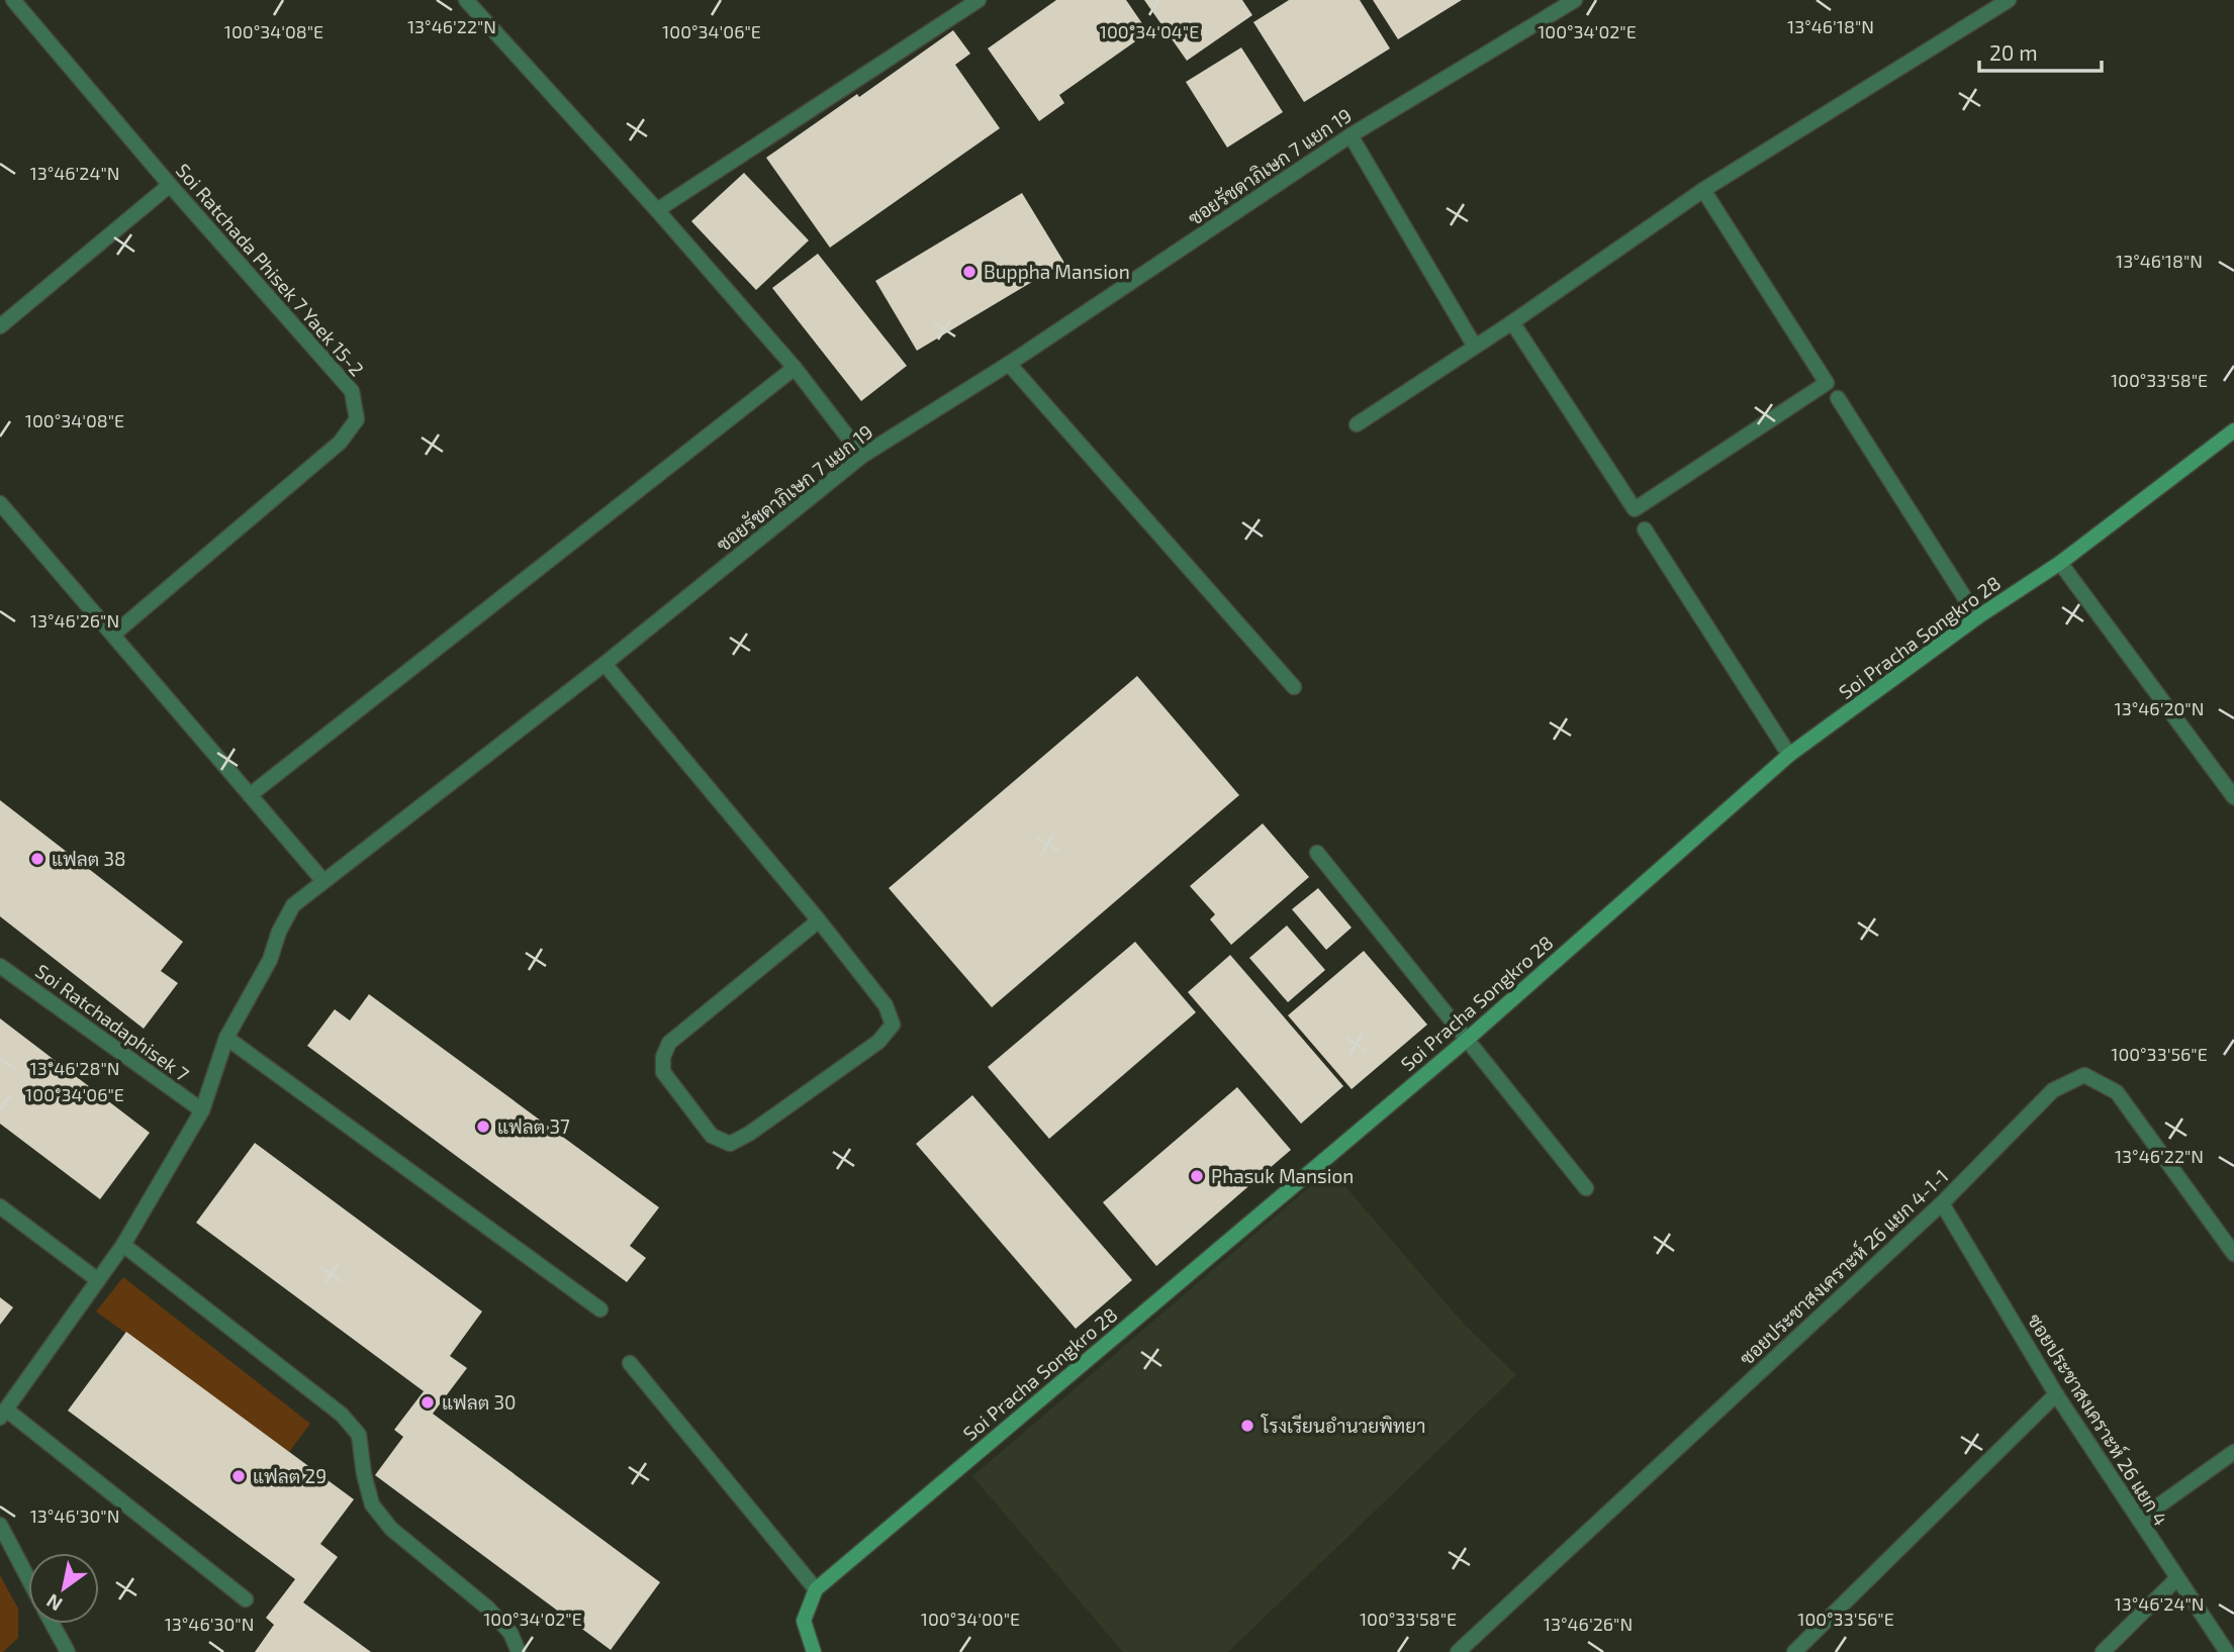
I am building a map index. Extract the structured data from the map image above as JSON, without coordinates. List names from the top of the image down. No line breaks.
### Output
{"streets":{"street":["ซอยรัชดาภิเษก 7 แยก 19","Soi Ratchada Phisek 7 Yaek 15-2","Soi Pracha Songkro 28","Soi Ratchadaphisek 7","ซอยประชาสงเคราะห์ 26 แยก 4-1-1","ซอยประชาสงเคราะห์ 26 แยก 4"]},"crossings":[["ซอยรัชดาภิเษก 7 แยก 19","Soi Ratchadaphisek 7"],["ซอยประชาสงเคราะห์ 26 แยก 4-1-1","ซอยประชาสงเคราะห์ 26 แยก 4"]],"places":["Buppha Mansion","แฟลต 38","แฟลต 37","Phasuk Mansion","แฟลต 30","โรงเรียนอำนวยพิทยา","แฟลต 29"],"scale_bar":"20 m","north":"bottom left","coordinates":["13°46'22\"N","13°46'18\"N","100°34'08\"E","100°34'06\"E","100°34'04\"E","100°34'02\"E","13°46'24\"N","100°33'58\"E","13°46'26\"N","13°46'20\"N","100°33'56\"E","13°46'28\"N","13°46'30\"N","100°34'00\"E"]}
